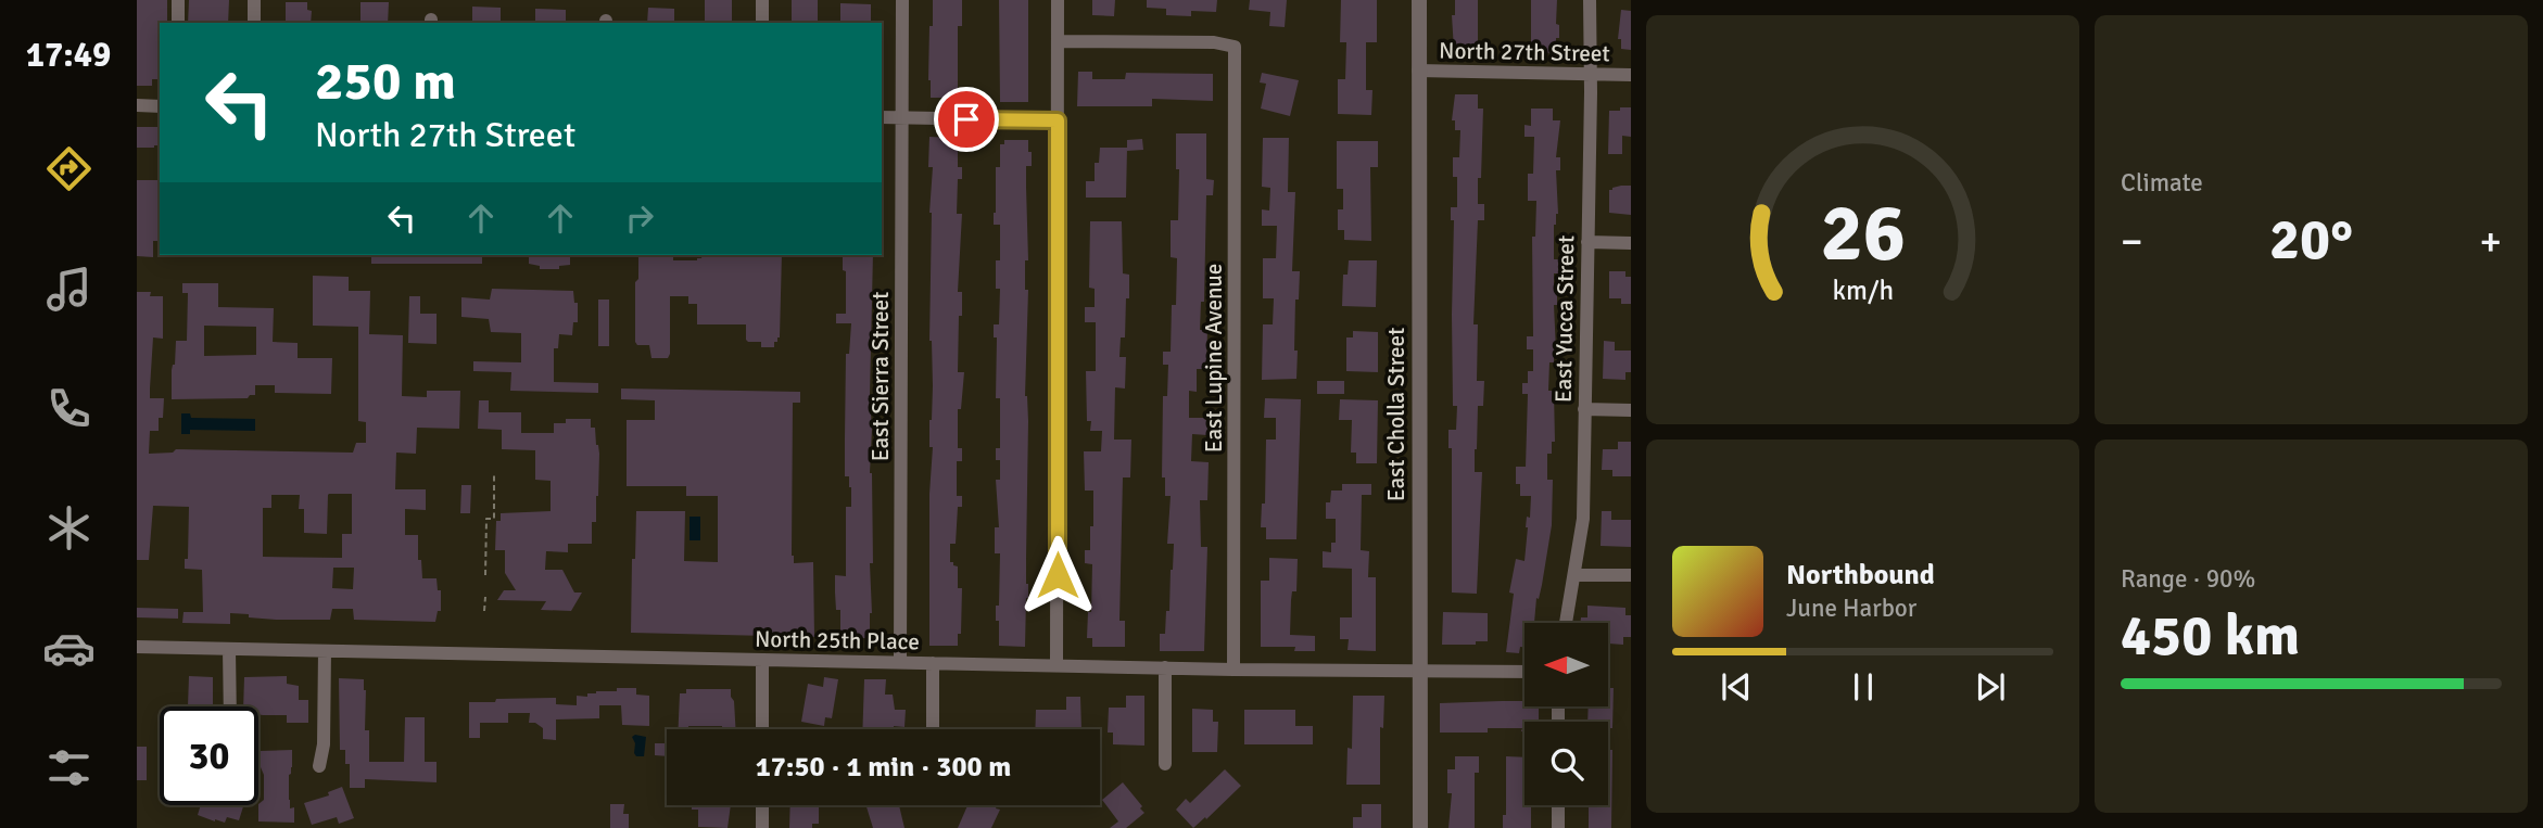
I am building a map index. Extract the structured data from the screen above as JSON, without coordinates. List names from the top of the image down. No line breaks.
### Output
{"streets":{"street":["North 27th Street","East Yucca Street","East Lupine Avenue","East Sierra Street","East Cholla Street","North 25th Place"]},"crossings":[["North 27th Street","East Yucca Street"],["North 27th Street","East Cholla Street"],["East Lupine Avenue","North 25th Place"],["East Sierra Street","North 25th Place"],["East Cholla Street","North 25th Place"]],"north":"left","page":{"tabs":"17:49","tile":["Climate",["Range · 90%","450 km"]],"turn":["250 m","North 27th Street"],"heat":["−","20°","+"],"song":["Northbound","June Harbor"],"limit":"30","trip":"17:50 · 1 min · 300 m","gauge":["26","km/h"]}}
